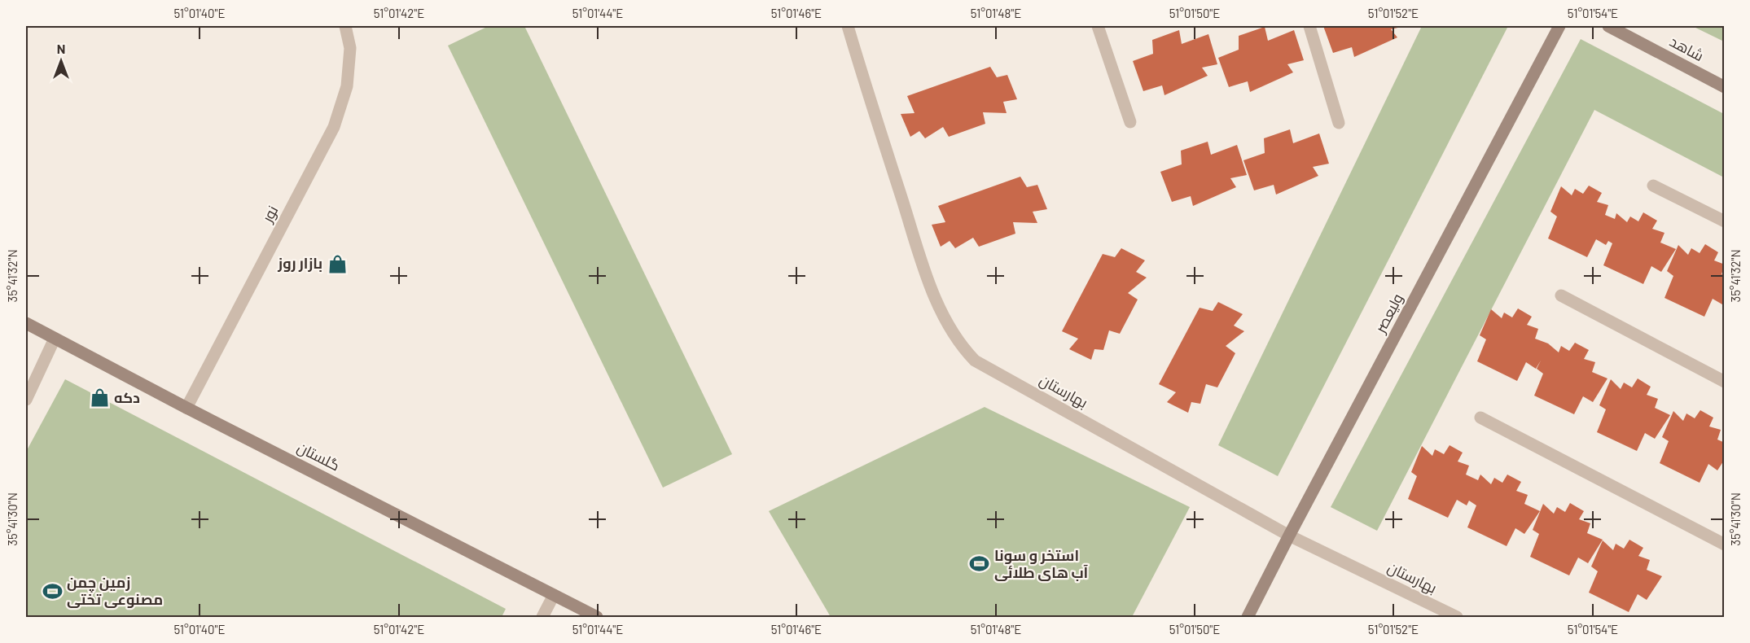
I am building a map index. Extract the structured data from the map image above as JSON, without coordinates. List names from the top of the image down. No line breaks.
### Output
{"streets":{"main road":["شاهد","ولیعصر","گلستان"],"street":["نور","بهارستان"]},"crossings":[["نور","گلستان"],["ولیعصر","بهارستان"]],"places":{"shop":["بازار روز","دکه"],"sports":["استخر و سونا آب های طلائی","زمین چمن مصنوعی تختی"]},"north":"top","coordinates":["51°01'40\"E","51°01'42\"E","51°01'44\"E","51°01'46\"E","51°01'48\"E","51°01'50\"E","51°01'52\"E","51°01'54\"E","35°41'32\"N","35°41'30\"N"]}
